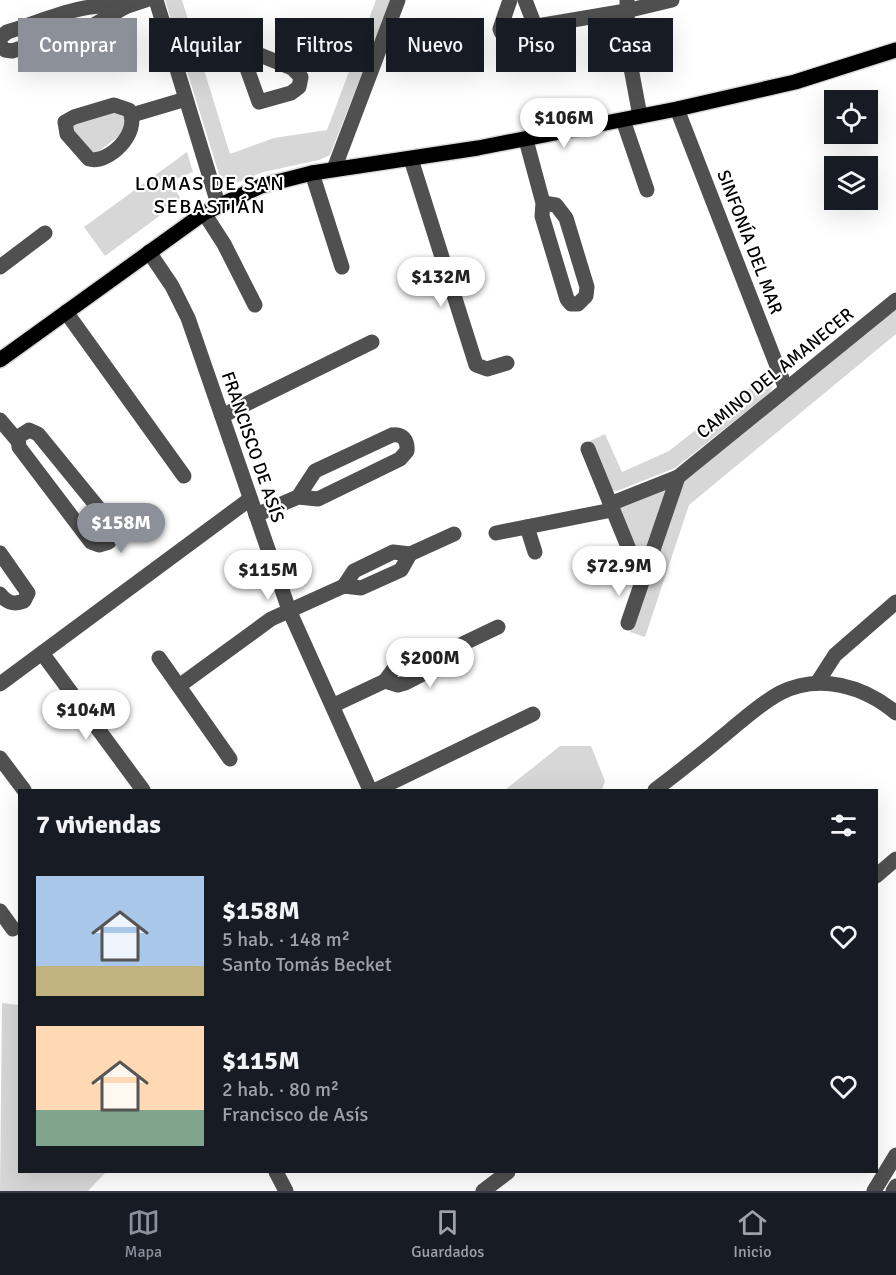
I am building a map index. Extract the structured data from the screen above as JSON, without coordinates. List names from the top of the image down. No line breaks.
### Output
{"streets":{"street":["SINFONÍA DEL MAR","CAMINO DEL AMANECER","FRANCISCO DE ASÍS"]},"crossings":[["SINFONÍA DEL MAR","CAMINO DEL AMANECER"]],"districts":["LOMAS DE SAN SEBASTIÁN"],"page":{"chip":["Comprar","Alquilar","Filtros","Nuevo","Piso","Casa"],"price":["$106M","$132M","$158M","$72.9M","$115M","$200M","$104M"],"heading":"7 viviendas","list":[{"name":"$158M","note":"5 hab. · 148 m² · Santo Tomás Becket"},{"name":"$115M","note":"2 hab. · 80 m² · Francisco de Asís"}],"tabs":["Mapa","Guardados","Inicio"]}}
